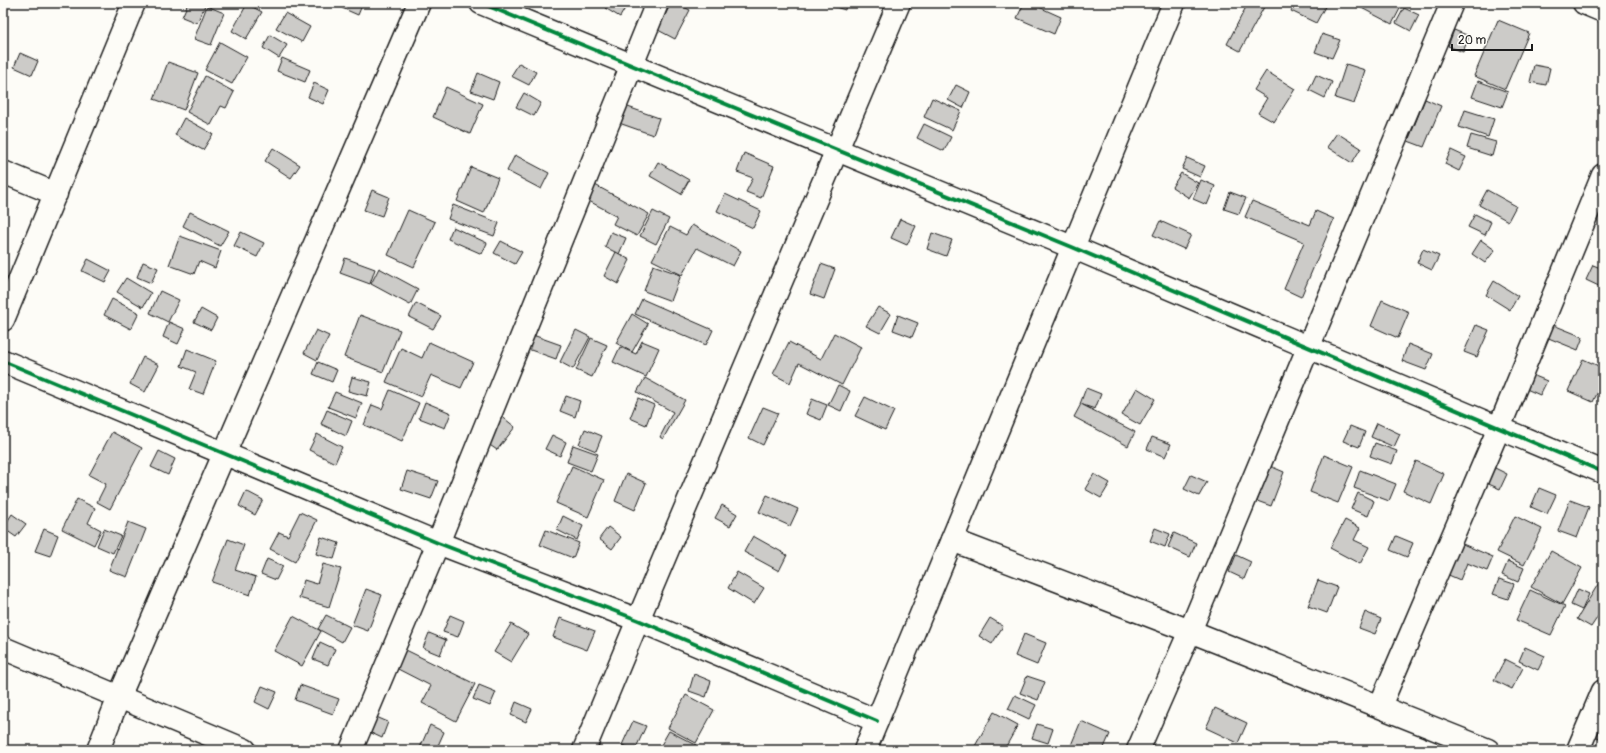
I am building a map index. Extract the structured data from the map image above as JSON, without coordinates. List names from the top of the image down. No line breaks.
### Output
{"scale_bar":"20 m"}
